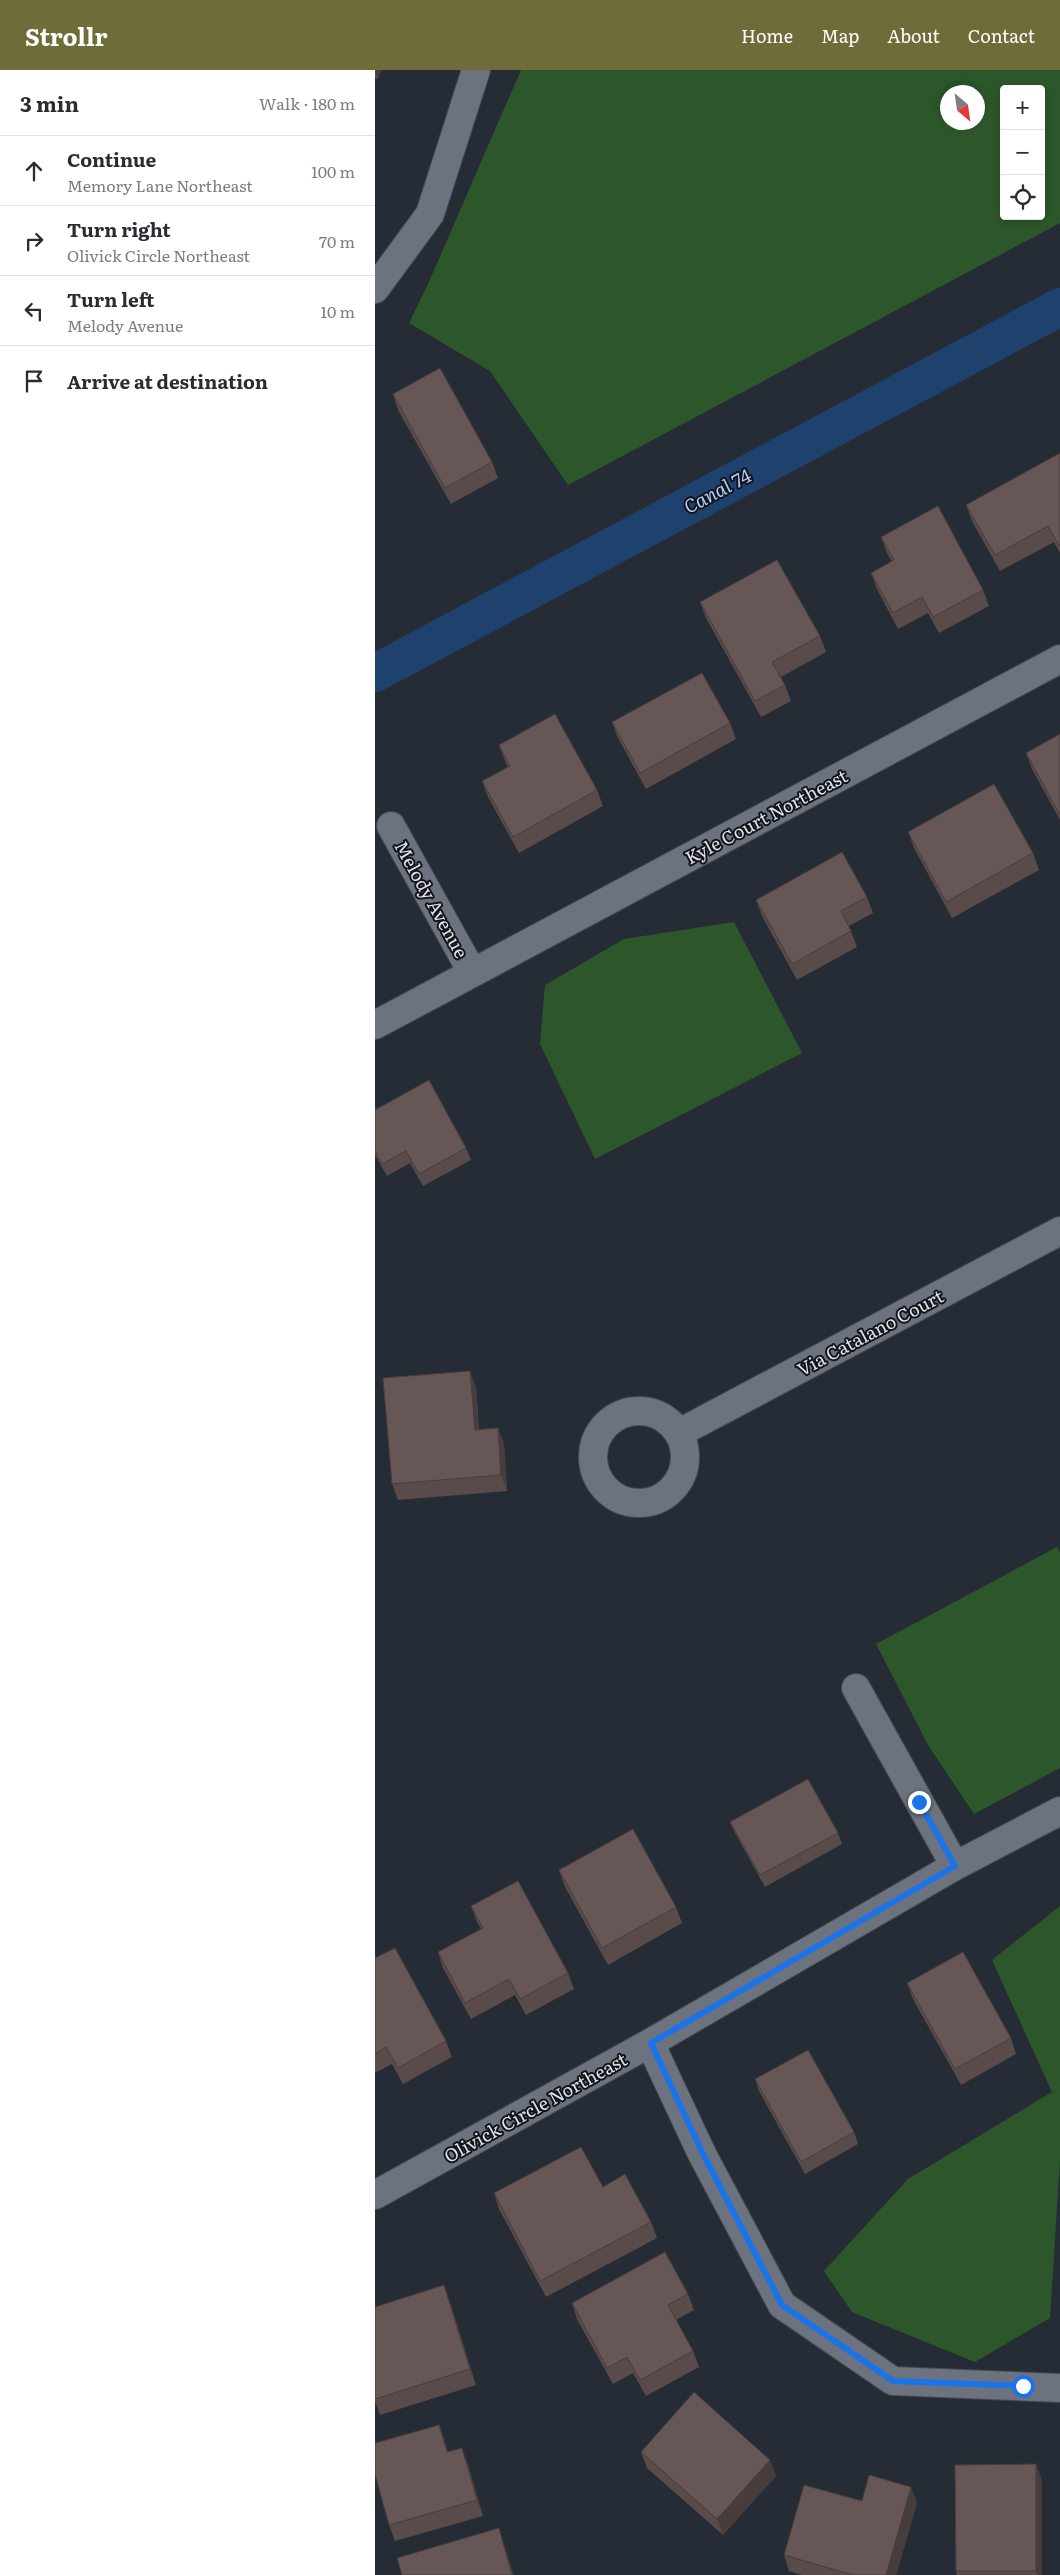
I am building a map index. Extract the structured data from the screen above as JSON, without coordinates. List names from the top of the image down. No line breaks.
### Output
{"streets":{"street":["Kyle Court Northeast","Melody Avenue","Via Catalano Court","Olivick Circle Northeast"]},"crossings":[["Kyle Court Northeast","Melody Avenue"]],"water":["Canal 74"],"north":"bottom right","page":{"header":"Strollr","nav":["Home","Map","About","Contact"],"heading":["3 min","Walk · 180 m"],"map_buttons":["+","−"],"list":[["Continue","Memory Lane Northeast","100 m"],["Turn right","Olivick Circle Northeast","70 m"],["Turn left","Melody Avenue","10 m"],"Arrive at destination"]}}
